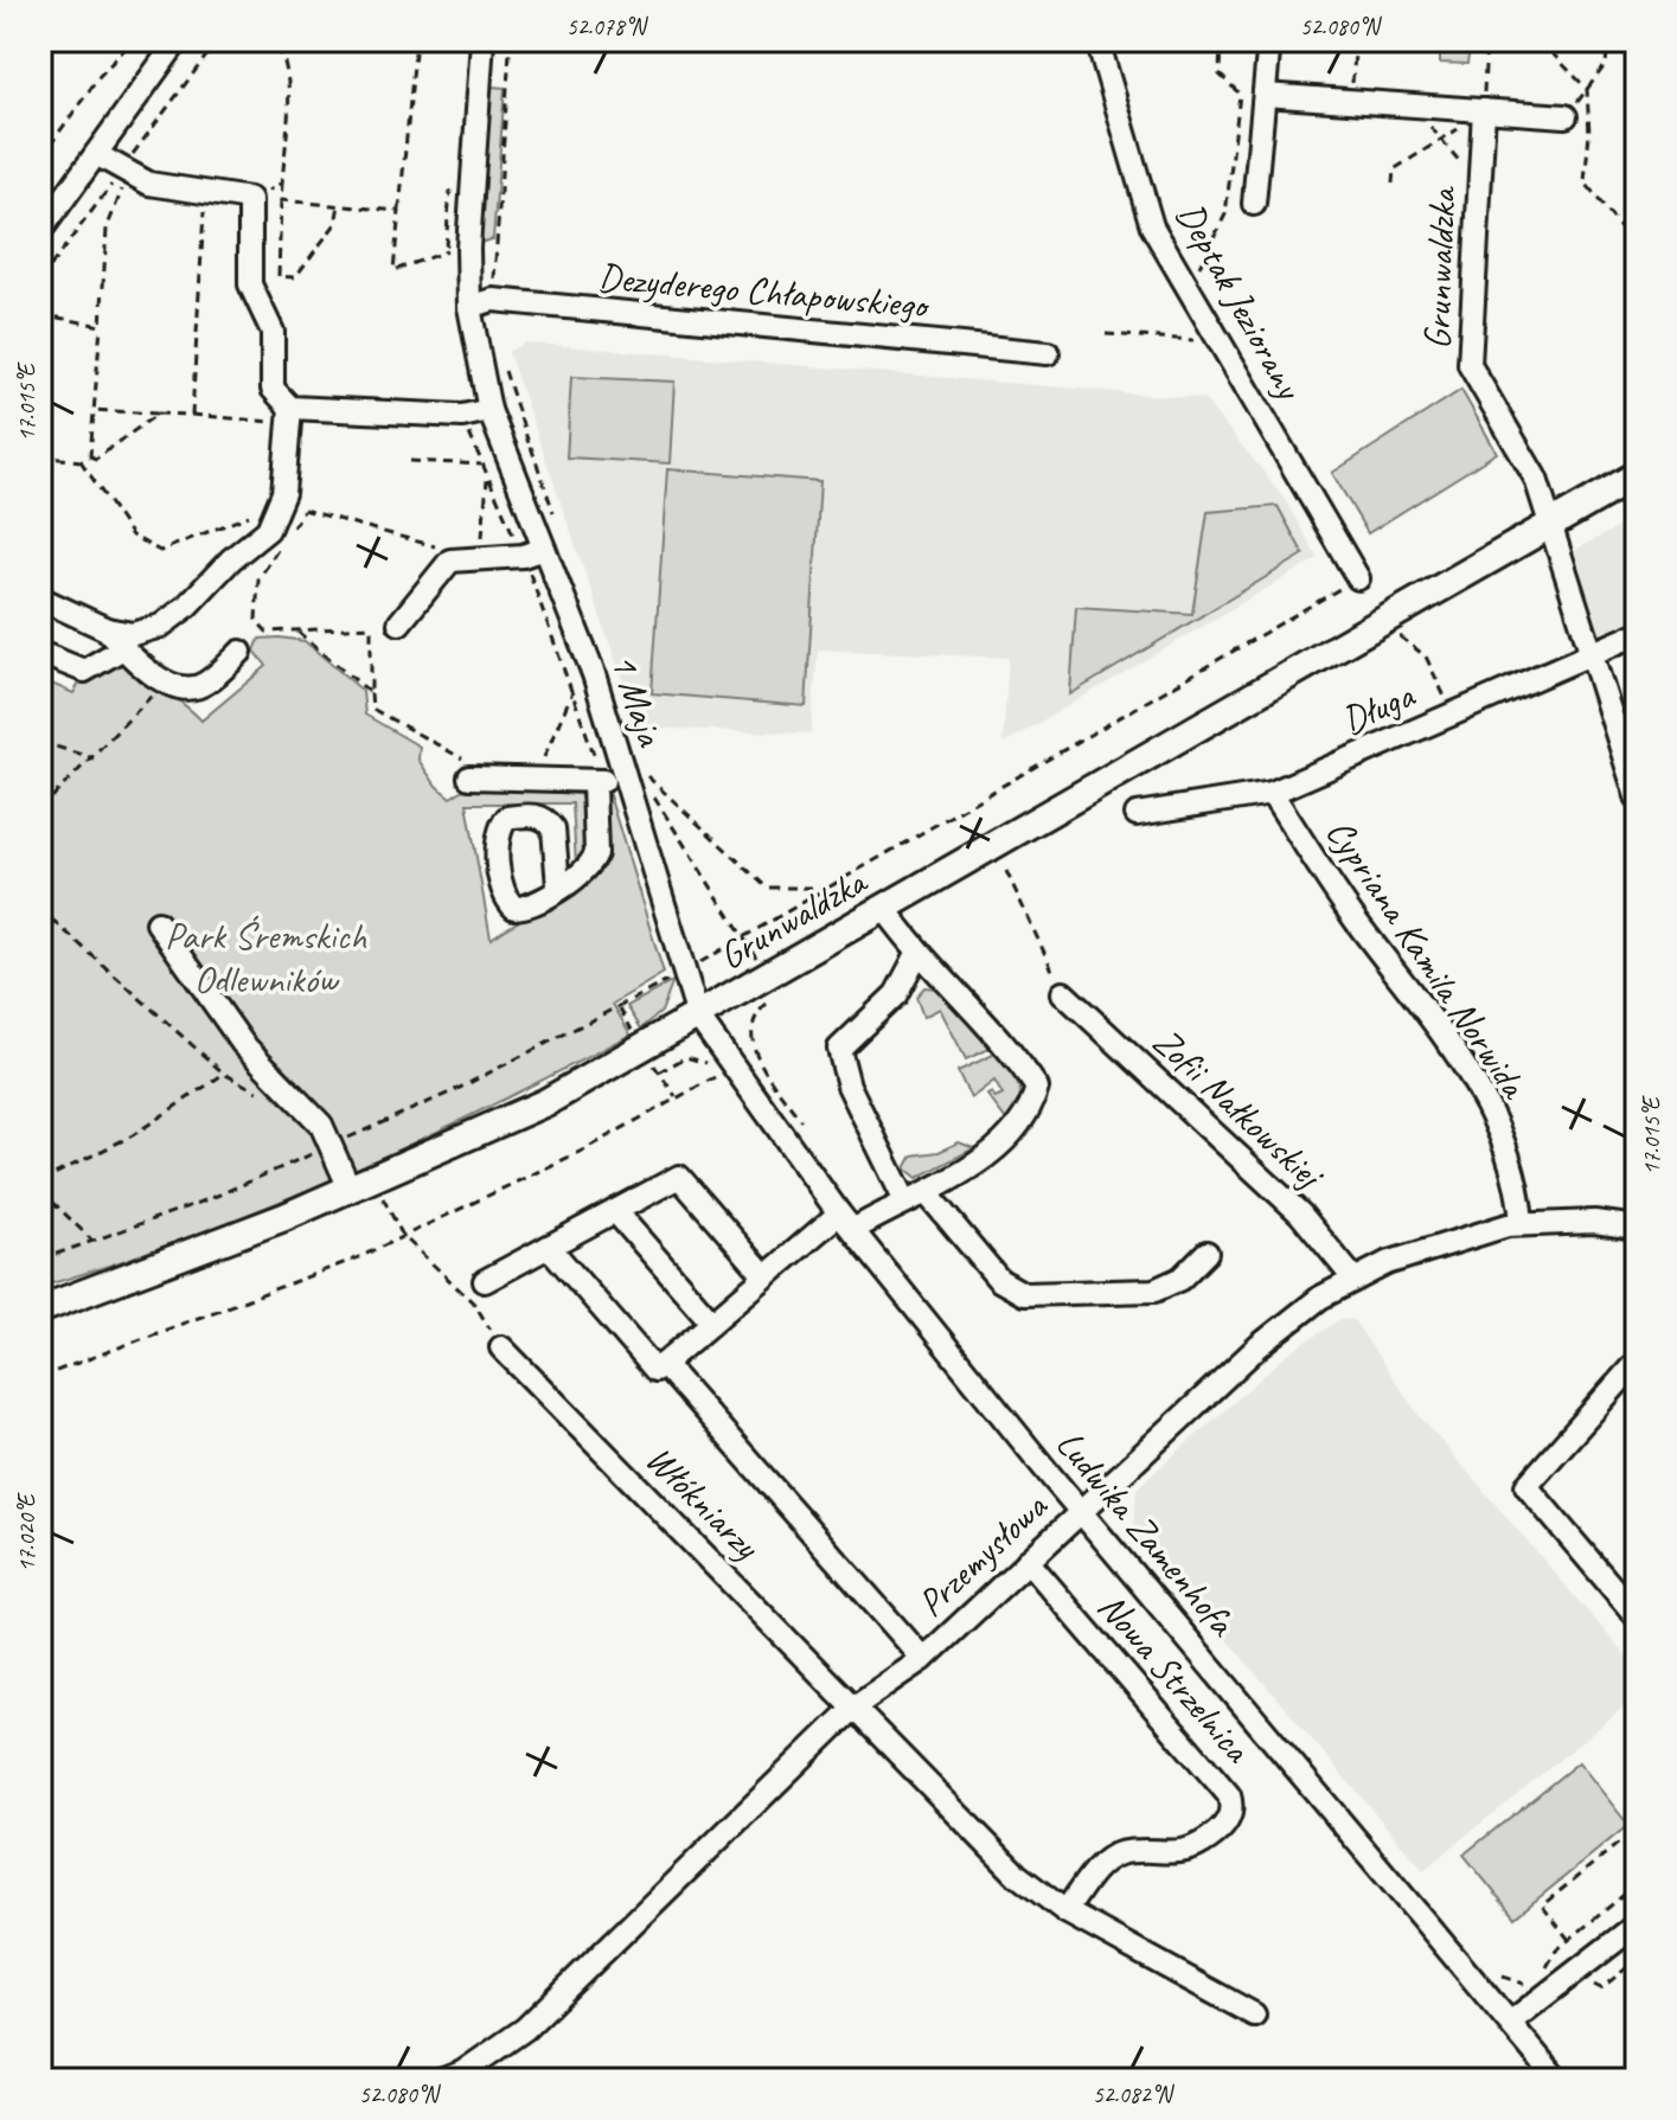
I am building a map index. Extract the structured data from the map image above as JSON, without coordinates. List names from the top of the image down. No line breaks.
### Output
{"streets":{"main road":["Grunwaldzka"],"street":["Dezyderego Chłapowskiego","Deptak Jeziorany","1 Maja","Długa","Cypriana Kamila Norwida","Zofii Nałkowskiej","Włókniarzy","Ludwika Zamenhofa","Przemysłowa","Nowa Strzelnica"]},"crossings":[["Grunwaldzka","1 Maja"],["Grunwaldzka","Ludwika Zamenhofa"],["Dezyderego Chłapowskiego","1 Maja"],["1 Maja","Ludwika Zamenhofa"],["Długa","Cypriana Kamila Norwida"],["Cypriana Kamila Norwida","Przemysłowa"],["Zofii Nałkowskiej","Przemysłowa"],["Włókniarzy","Przemysłowa"],["Ludwika Zamenhofa","Przemysłowa"],["Przemysłowa","Nowa Strzelnica"]],"parks":["Park Śremskich Odlewników"],"coordinates":["52.078°N","52.080°N","17.015°E","17.020°E","52.082°N"]}
